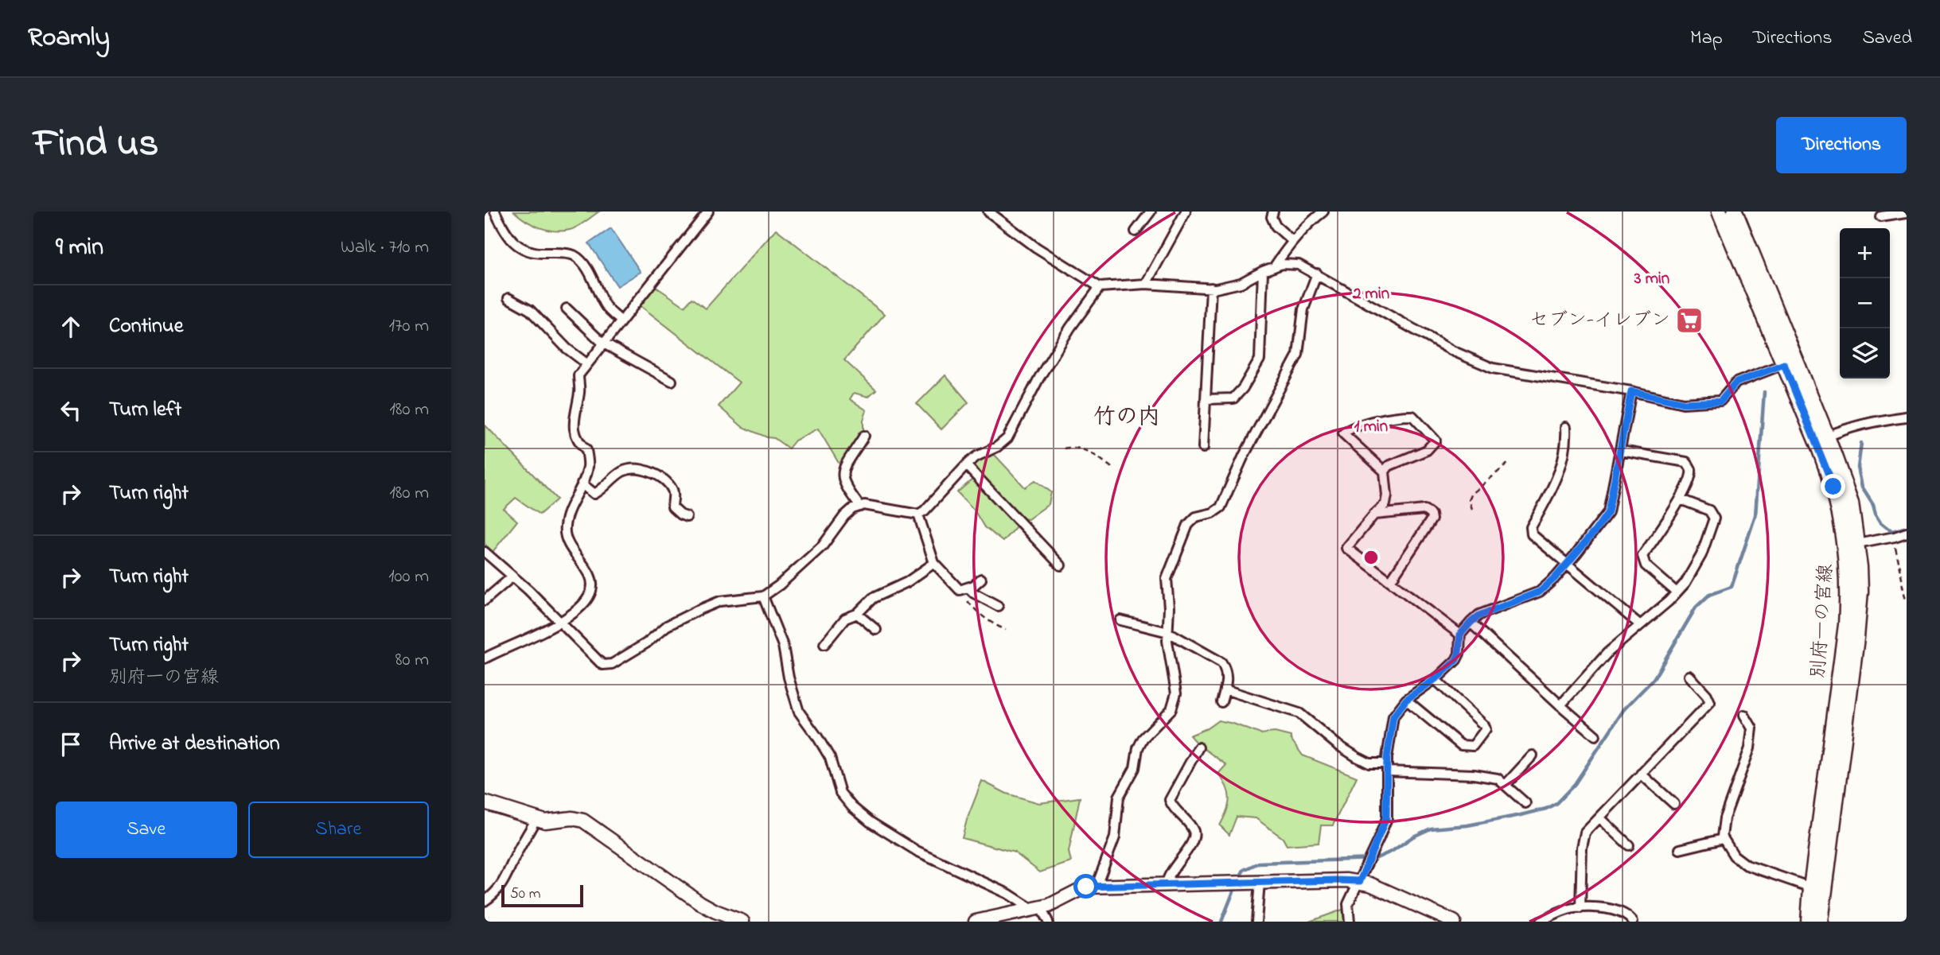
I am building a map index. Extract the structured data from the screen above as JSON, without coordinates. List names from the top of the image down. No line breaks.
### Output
{"streets":{"main road":["別府一の宮線"]},"districts":["竹の内"],"places":{"supermarket":["セブン-イレブン"]},"scale_bar":"50 m","page":{"header":"Roamly","nav":["Map","Directions","Saved"],"title":"Find us","buttons":["Directions",["Save","Share"]],"heading":["9 min","Walk · 710 m"],"map_buttons":["+","−"],"list":[["Continue","170 m"],["Turn left","180 m"],["Turn right","180 m"],["Turn right","100 m"],["Turn right","別府一の宮線","80 m"],"Arrive at destination"],"scale":"50 m"},"rings":["3 min","2 min","1 min"]}
